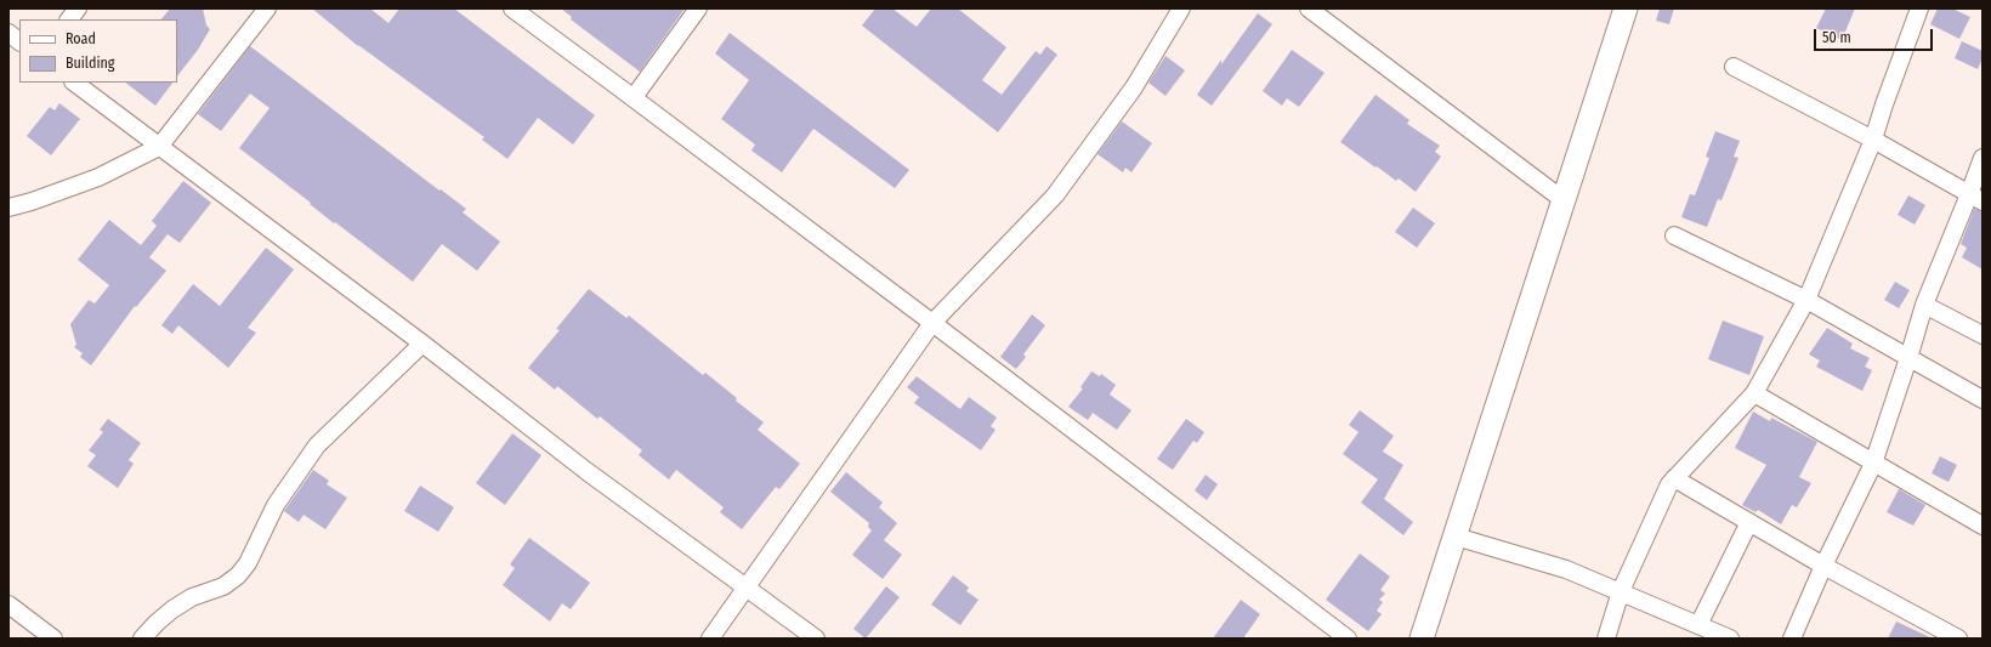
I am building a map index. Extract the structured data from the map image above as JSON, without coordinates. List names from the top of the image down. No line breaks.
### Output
{"legend":["Road","Building"],"scale_bar":"50 m"}
